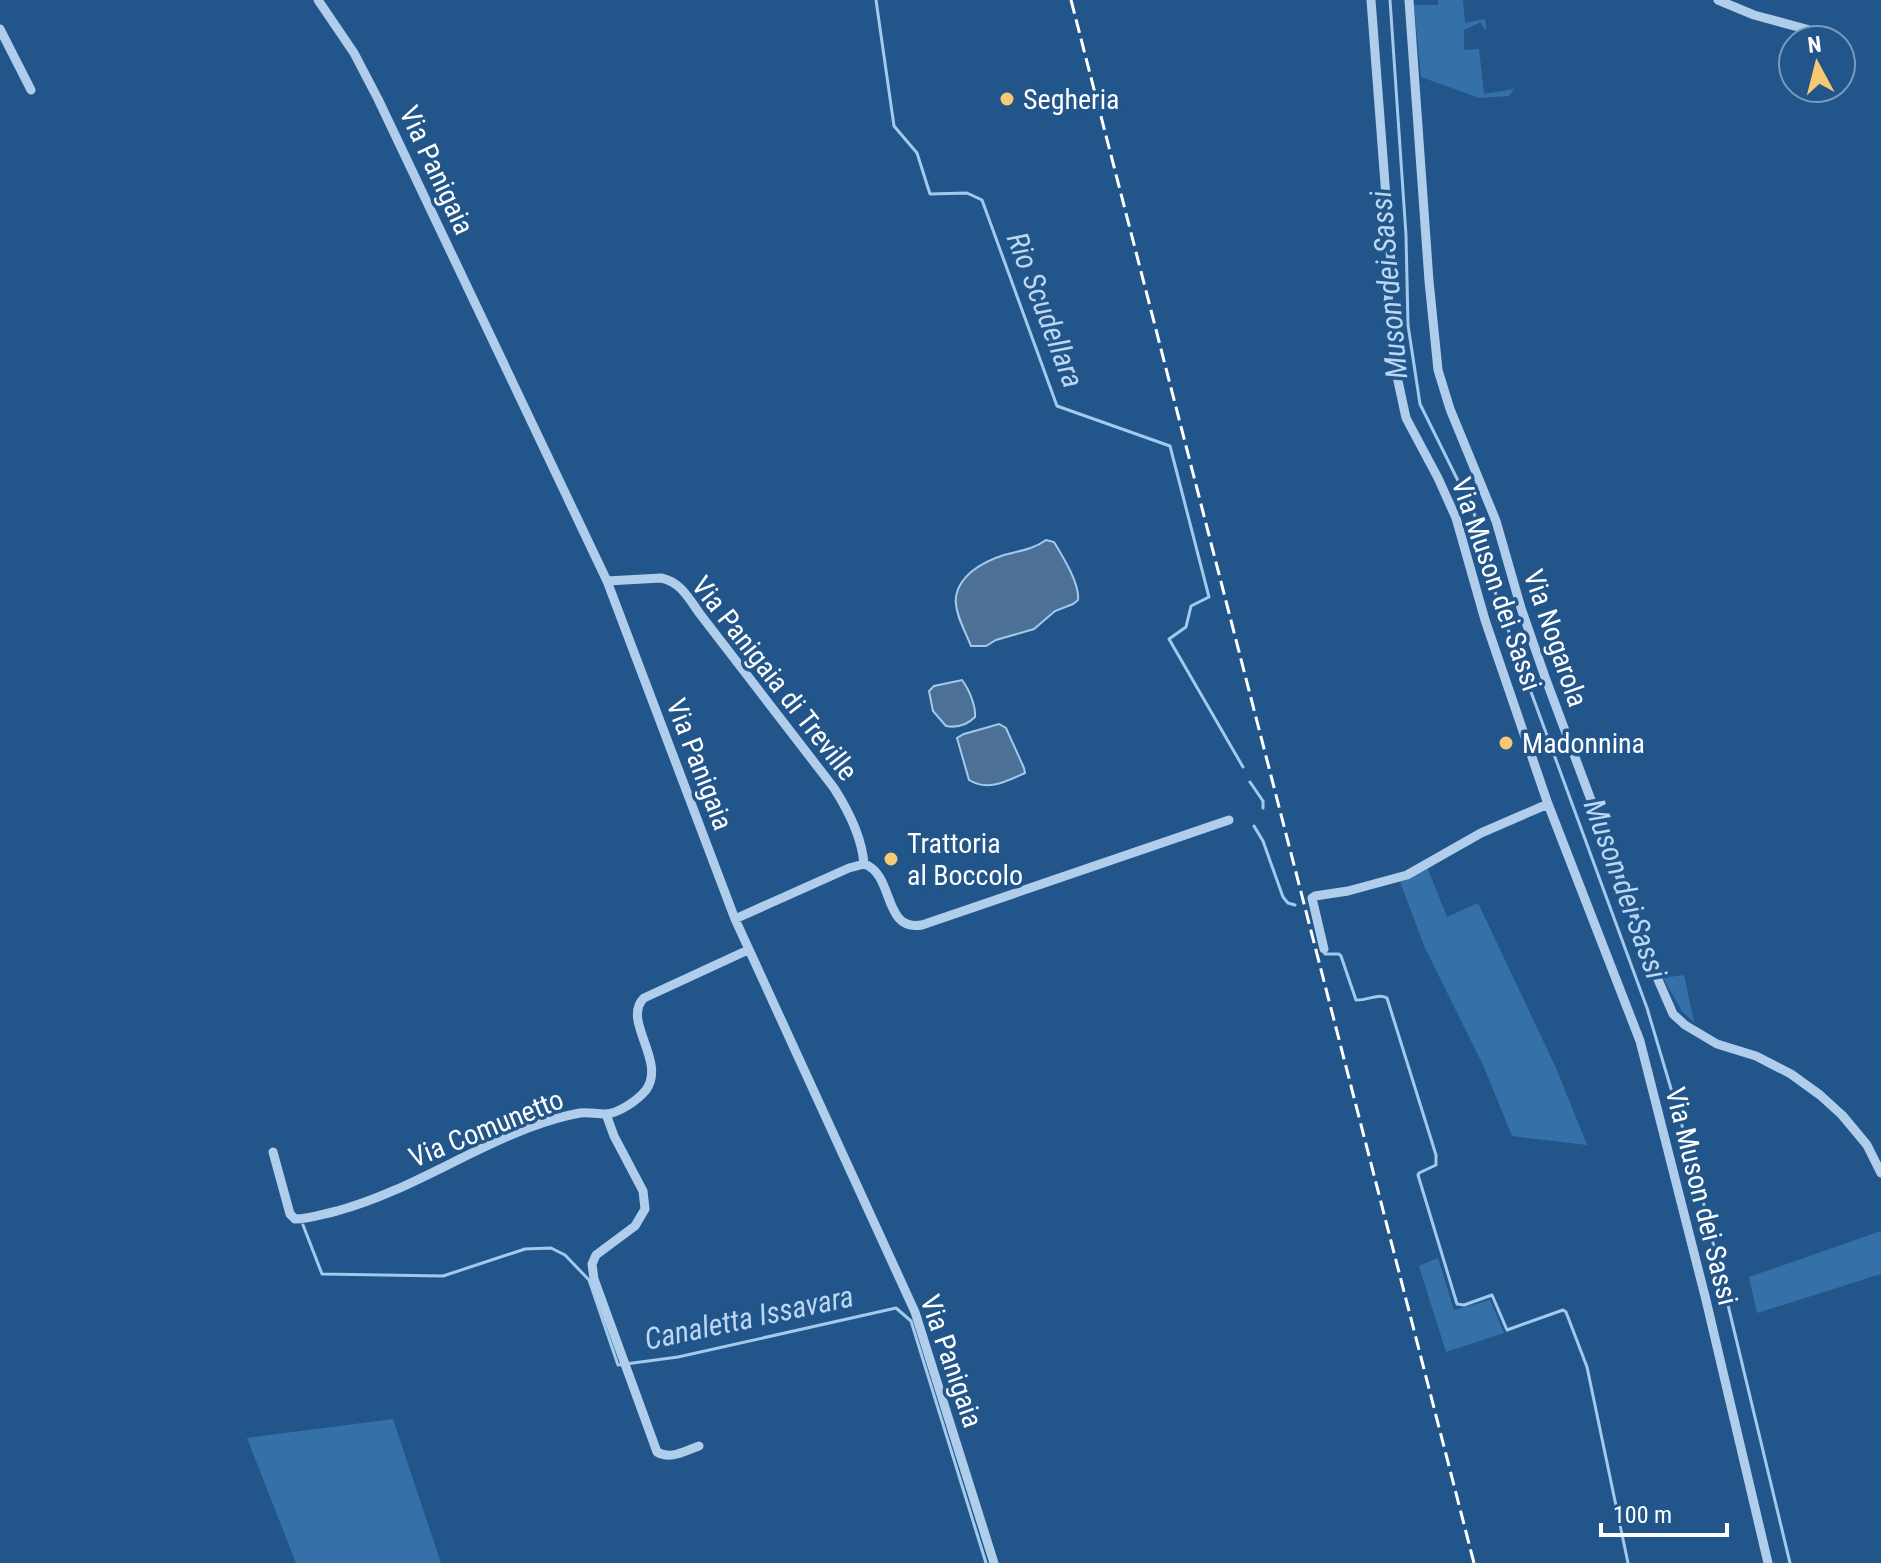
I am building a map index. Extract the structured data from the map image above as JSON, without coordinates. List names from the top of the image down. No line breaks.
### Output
{"streets":{"street":["Via Panigaia","Via Muson dei Sassi","Via Nogarola","Via Panigaia di Treville","Via Comunetto"]},"crossings":[["Via Panigaia","Via Panigaia di Treville"],["Via Panigaia","Via Comunetto"]],"water":["Muson dei Sassi","Rio Scudellara","Canaletta Issavara"],"places":["Segheria","Madonnina","Trattoria al Boccolo"],"scale_bar":"100 m","north":"top"}
